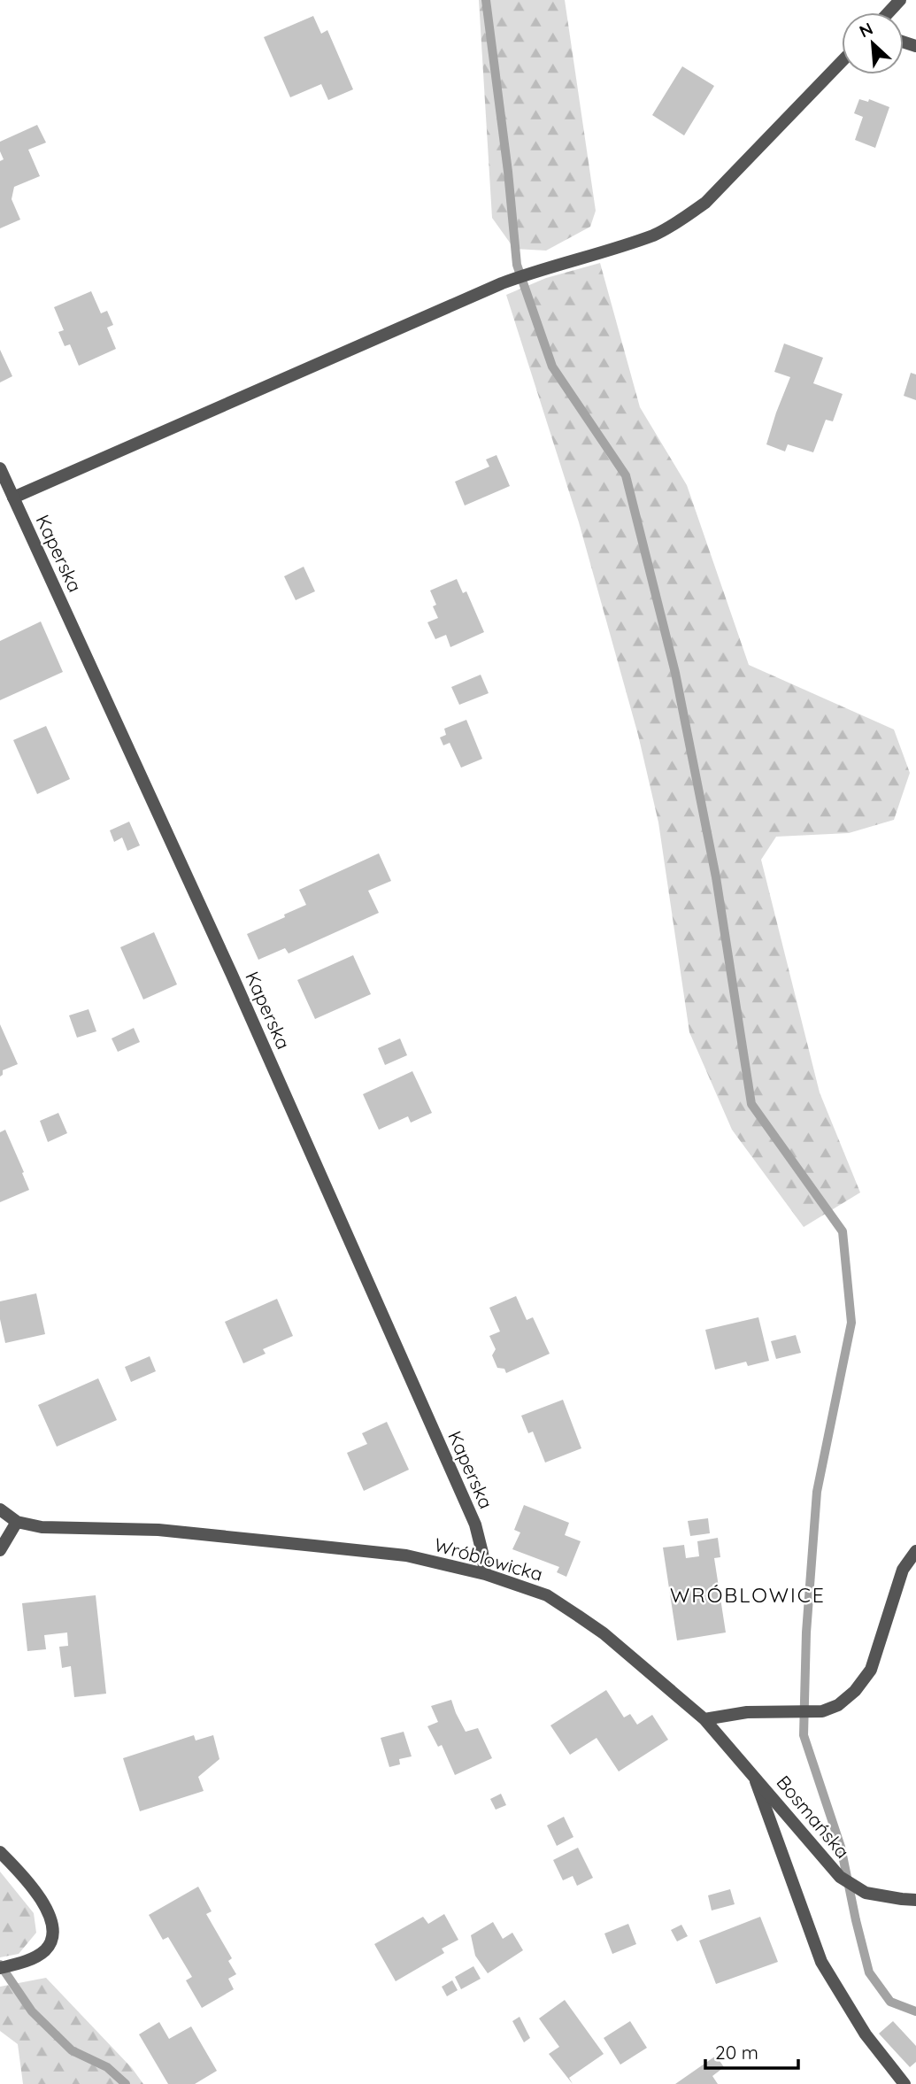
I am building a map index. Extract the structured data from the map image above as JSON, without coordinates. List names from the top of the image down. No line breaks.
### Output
{"streets":{"street":["Kaperska","Wróblowicka","Bosmańska"]},"crossings":[["Kaperska","Wróblowicka"],["Wróblowicka","Bosmańska"]],"districts":["WRÓBLOWICE"],"scale_bar":"20 m","north":"top left"}
